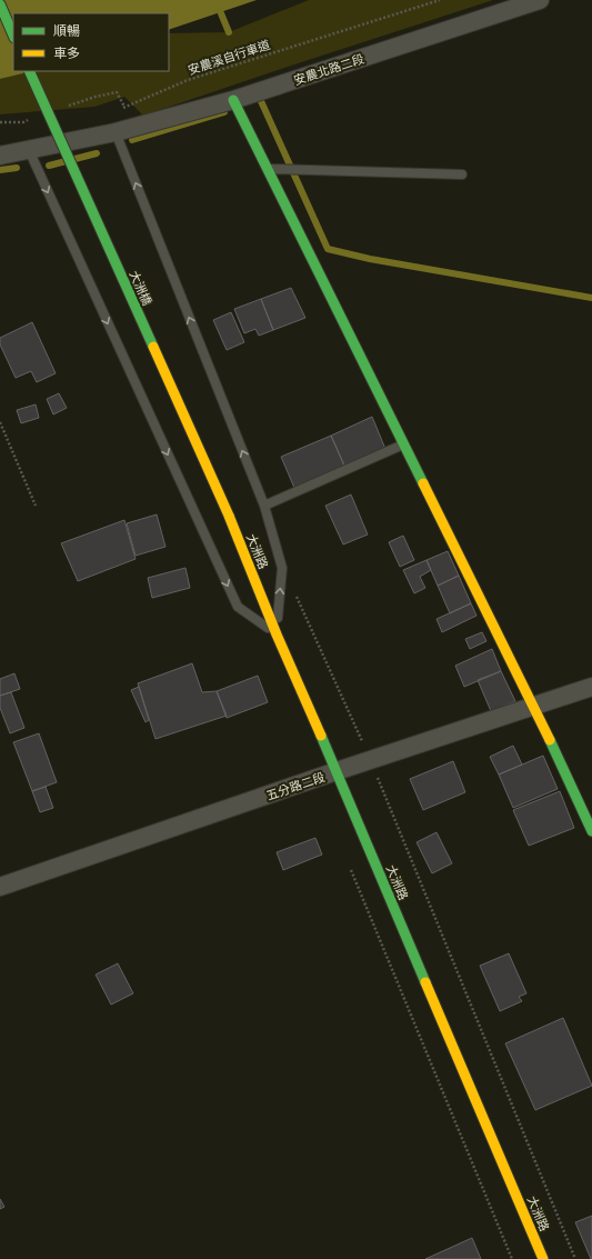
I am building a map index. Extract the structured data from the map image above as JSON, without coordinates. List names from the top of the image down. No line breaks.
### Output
{"streets":{"street":["安農北路二段","大洲橋","大洲路","五分路二段"],"path":["安農溪自行車道"]},"crossings":[["大洲橋","大洲路"],["大洲路","五分路二段"]],"legend":["順暢","車多"]}
